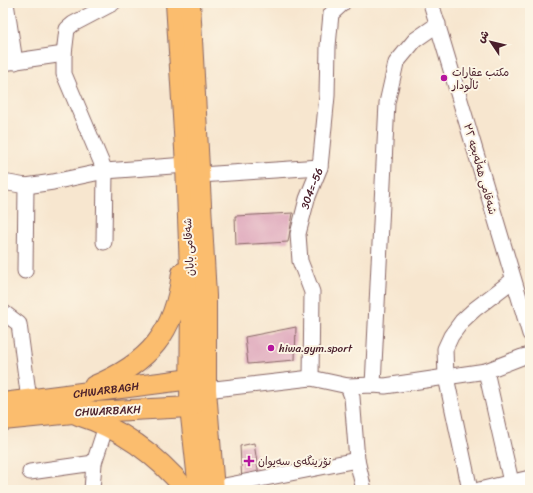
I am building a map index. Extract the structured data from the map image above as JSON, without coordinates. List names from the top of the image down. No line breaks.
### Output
{"streets":{"main road":["شەقامی بابان","CHWARBAGH","CHWARBAKH"],"street":["شەقامی هەڵەبجە ٣٢","304=-56"]},"crossings":[["شەقامی بابان","CHWARBAGH"],["شەقامی بابان","CHWARBAKH"]],"places":{"other":["مكتب عقارات ئاڵودار","hiwa.gym.sport"],"health":["نۆرینگەی سەیوان"]},"north":"top left"}
